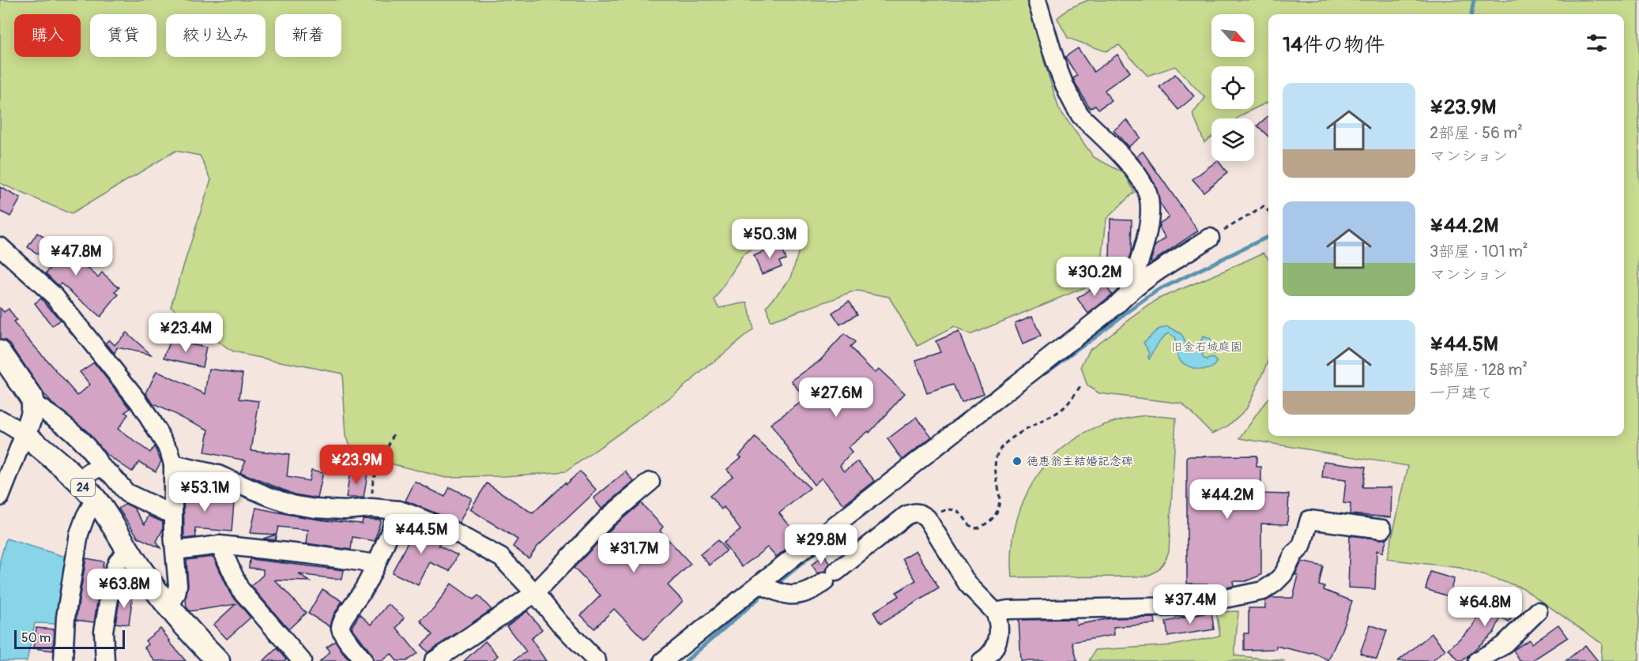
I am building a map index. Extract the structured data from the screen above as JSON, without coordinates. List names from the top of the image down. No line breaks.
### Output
{"streets":{"main road":["24"]},"parks":["旧金石城庭園"],"places":["徳恵翁主結婚記念碑"],"scale_bar":"50 m","north":"bottom right","page":{"chip":["購入","賃貸","絞り込み","新着"],"heading":"14件の物件","list":[{"name":"¥23.9M","note":"2部屋 · 56 m² · マンション"},{"name":"¥44.2M","note":"3部屋 · 101 m² · マンション"},{"name":"¥44.5M","note":"5部屋 · 128 m² · 一戸建て"}],"price":["¥50.3M","¥47.8M","¥30.2M","¥23.4M","¥27.6M","¥23.9M","¥53.1M","¥44.2M","¥44.5M","¥29.8M","¥31.7M","¥63.8M","¥37.4M","¥64.8M"],"scale":"50 m"}}
